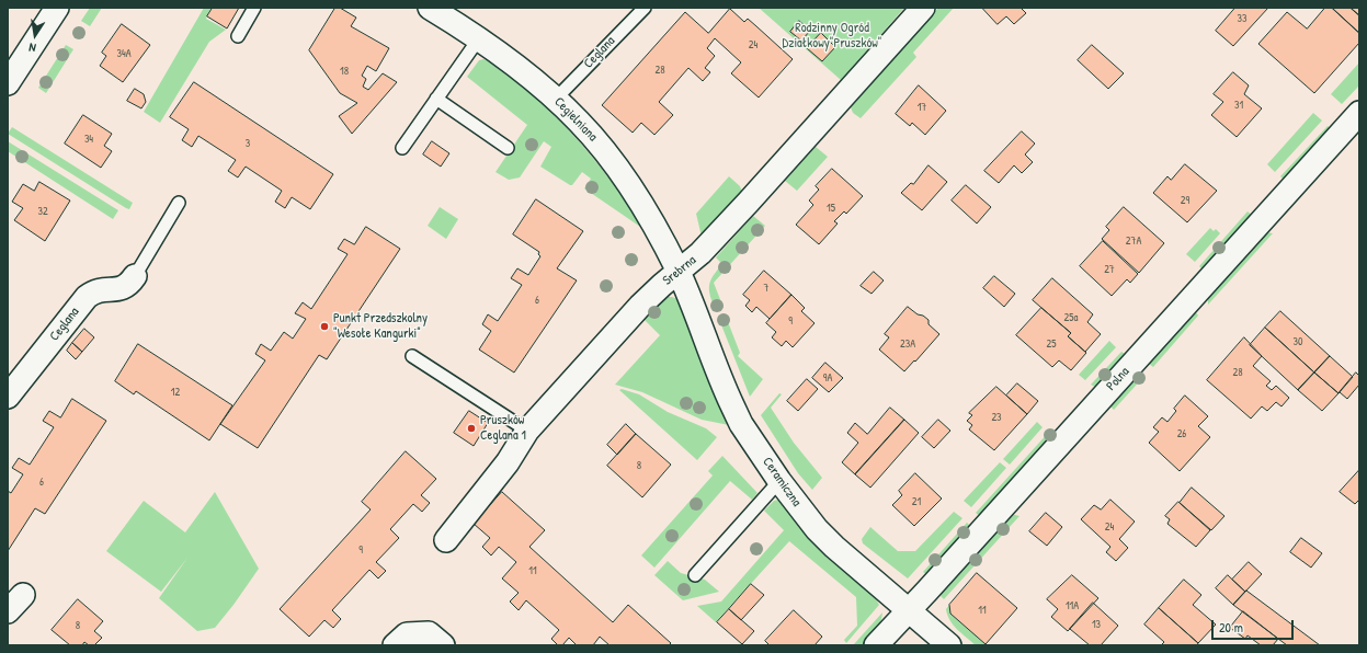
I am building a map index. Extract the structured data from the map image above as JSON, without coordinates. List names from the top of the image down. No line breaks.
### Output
{"streets":{"street":["Ceglana","Cegielniana","Srebrna","Polna","Ceramiczna"]},"crossings":[["Ceglana","Cegielniana"],["Cegielniana","Srebrna"],["Cegielniana","Ceramiczna"],["Srebrna","Ceramiczna"],["Polna","Ceramiczna"]],"parks":["Rodzinny Ogród Działkowy\"Pruszków\""],"places":["Punkt Przedszkolny \"Wesołe Kangurki\"","Pruszków Ceglana 1"],"house_numbers":["33","24","34A","28","18","31","17","34","3","29","15","32","27A","27","7","6","25a","9","30","23A","25","28","9A","12","23","26","8","6","21","24","9","11","11A","11","13","8"],"scale_bar":"20 m","north":"bottom"}
